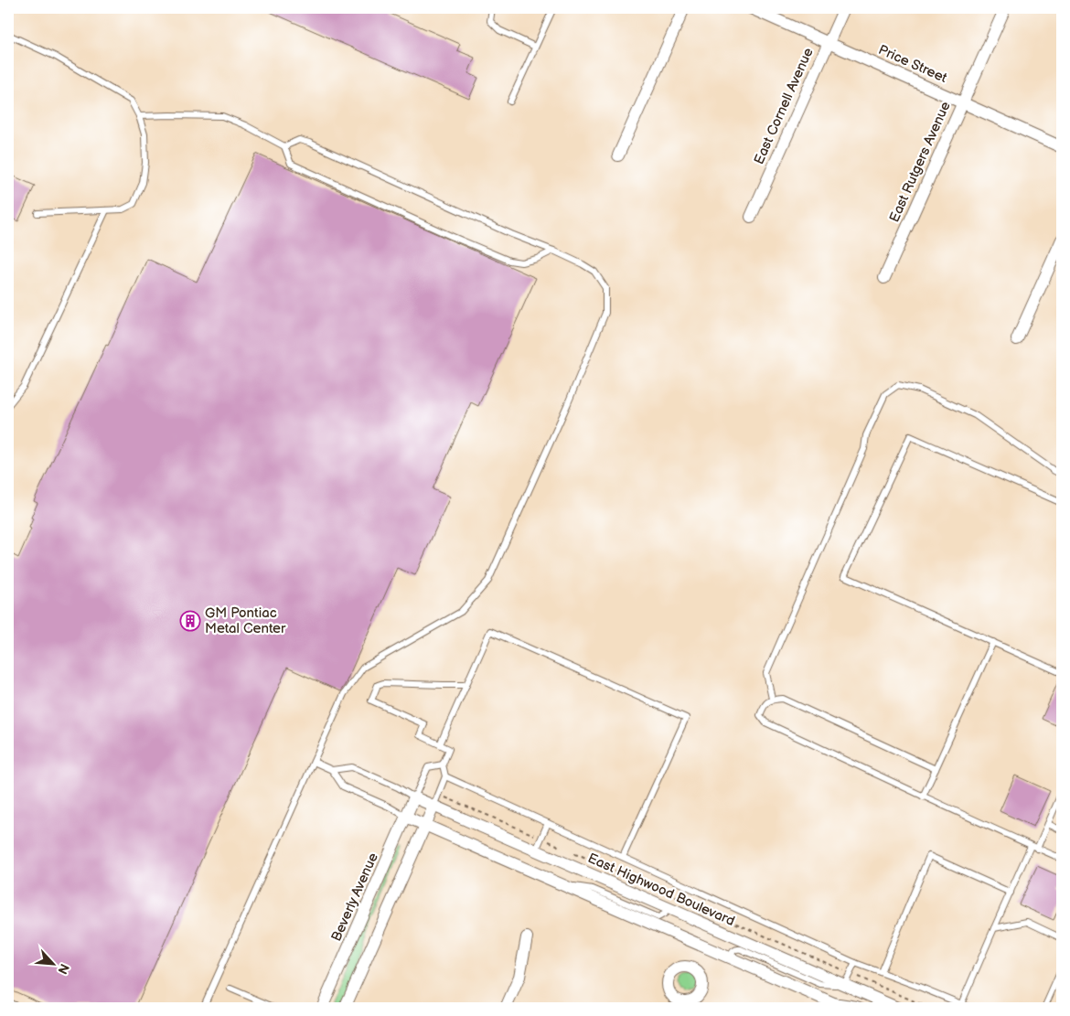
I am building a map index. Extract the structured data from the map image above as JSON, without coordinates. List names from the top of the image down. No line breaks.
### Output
{"streets":{"street":["Price Street","East Cornell Avenue","East Rutgers Avenue","East Highwood Boulevard","Beverly Avenue"]},"crossings":[["Price Street","East Cornell Avenue"],["Price Street","East Rutgers Avenue"],["East Highwood Boulevard","Beverly Avenue"]],"places":{"building":["GM Pontiac Metal Center"]},"north":"bottom right"}
